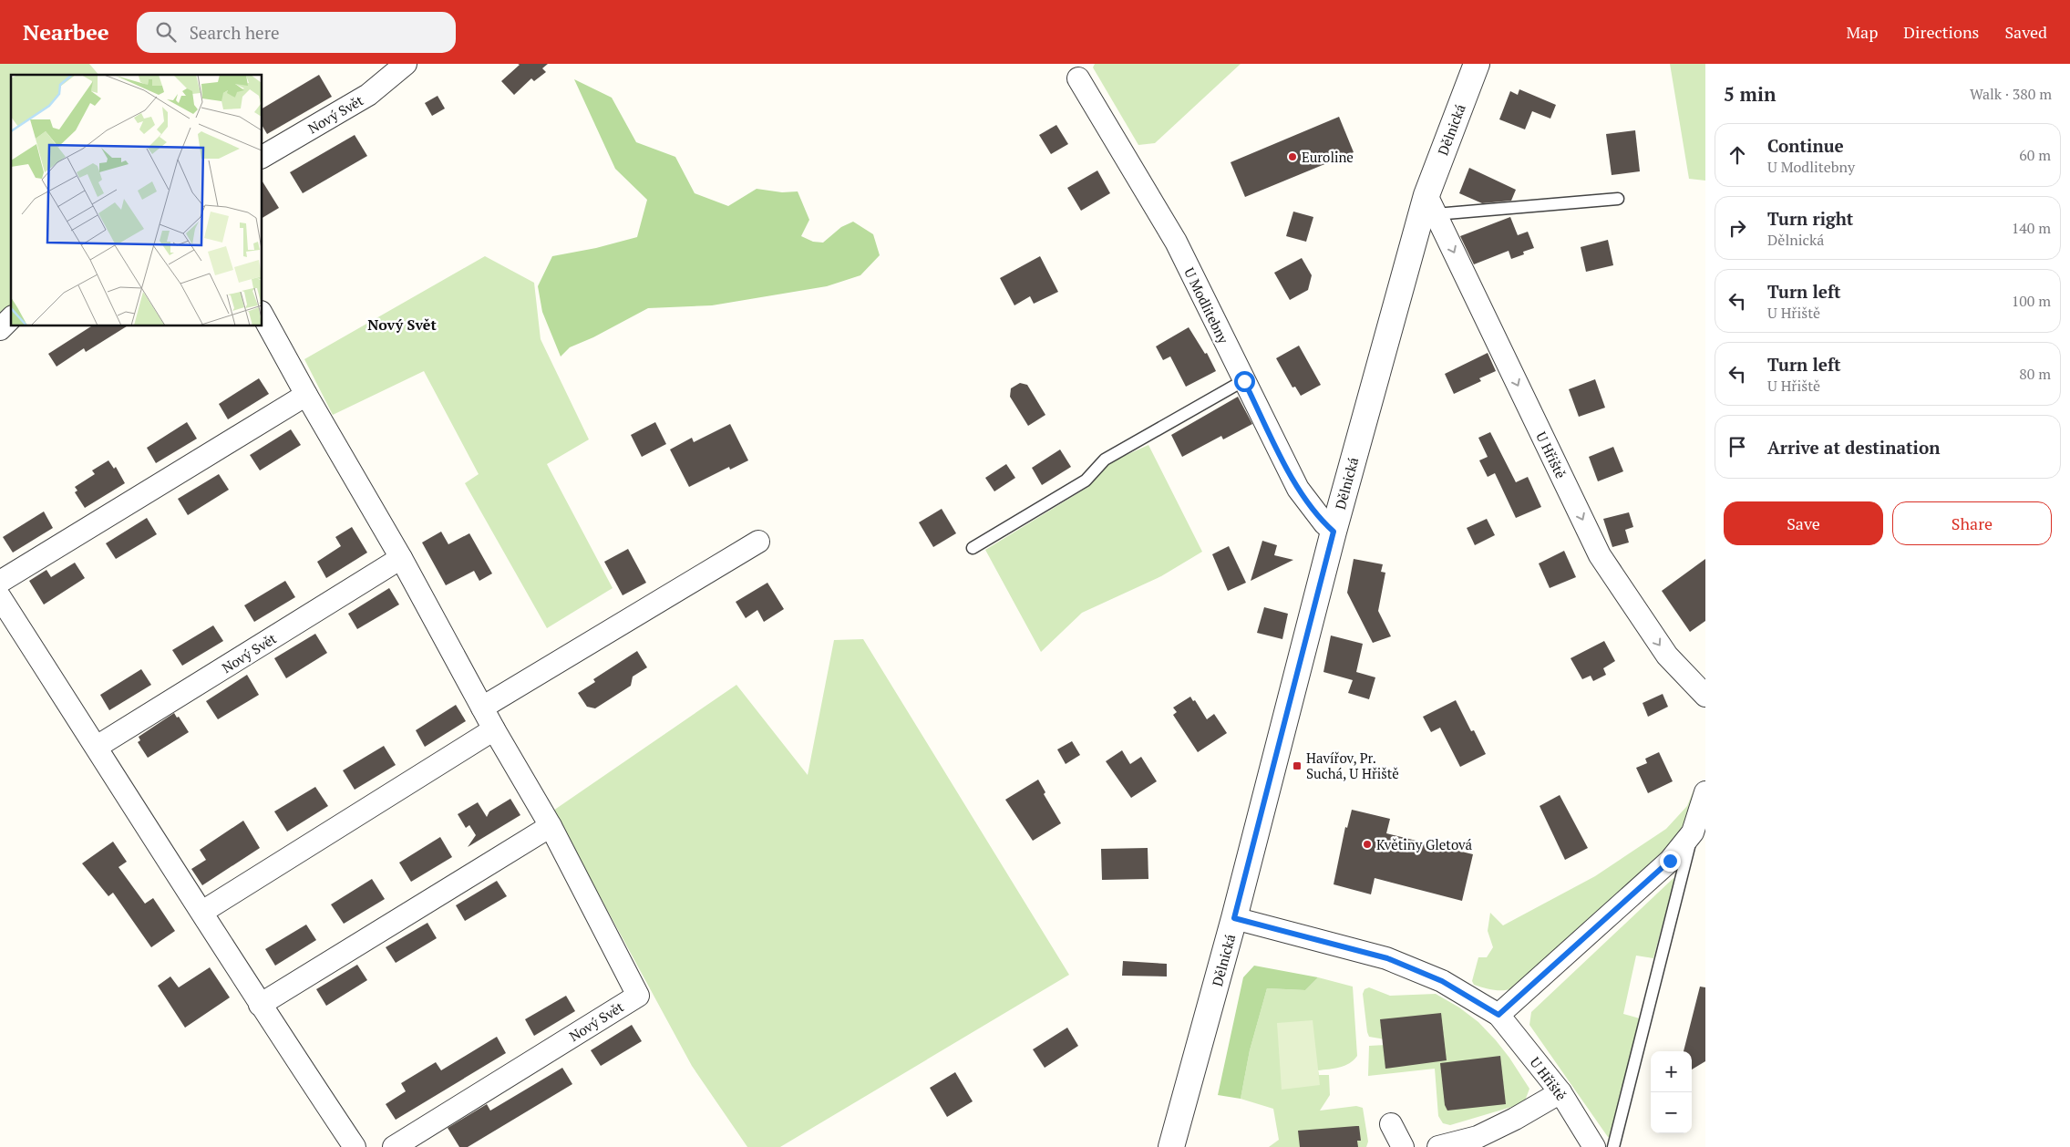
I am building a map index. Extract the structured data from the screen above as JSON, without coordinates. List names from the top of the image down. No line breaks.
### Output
{"streets":{"street":["Nový Svět","Dělnická","U Modlitebny","U Hřiště"]},"crossings":[["Dělnická","U Modlitebny"],["Dělnická","U Hřiště"]],"one_way":["U Hřiště"],"districts":["Nový Svět"],"places":{"other":["Euroline","Květiny Gletová"],"transit":["Havířov, Pr. Suchá, U Hřiště"]},"page":{"header":"Nearbee","search":"Search here","nav":["Map","Directions","Saved"],"heading":["5 min","Walk · 380 m"],"list":[["Continue","U Modlitebny","60 m"],["Turn right","Dělnická","140 m"],["Turn left","U Hřiště","100 m"],["Turn left","U Hřiště","80 m"],"Arrive at destination"],"buttons":["Save","Share"],"map_buttons":["+","−"]}}
